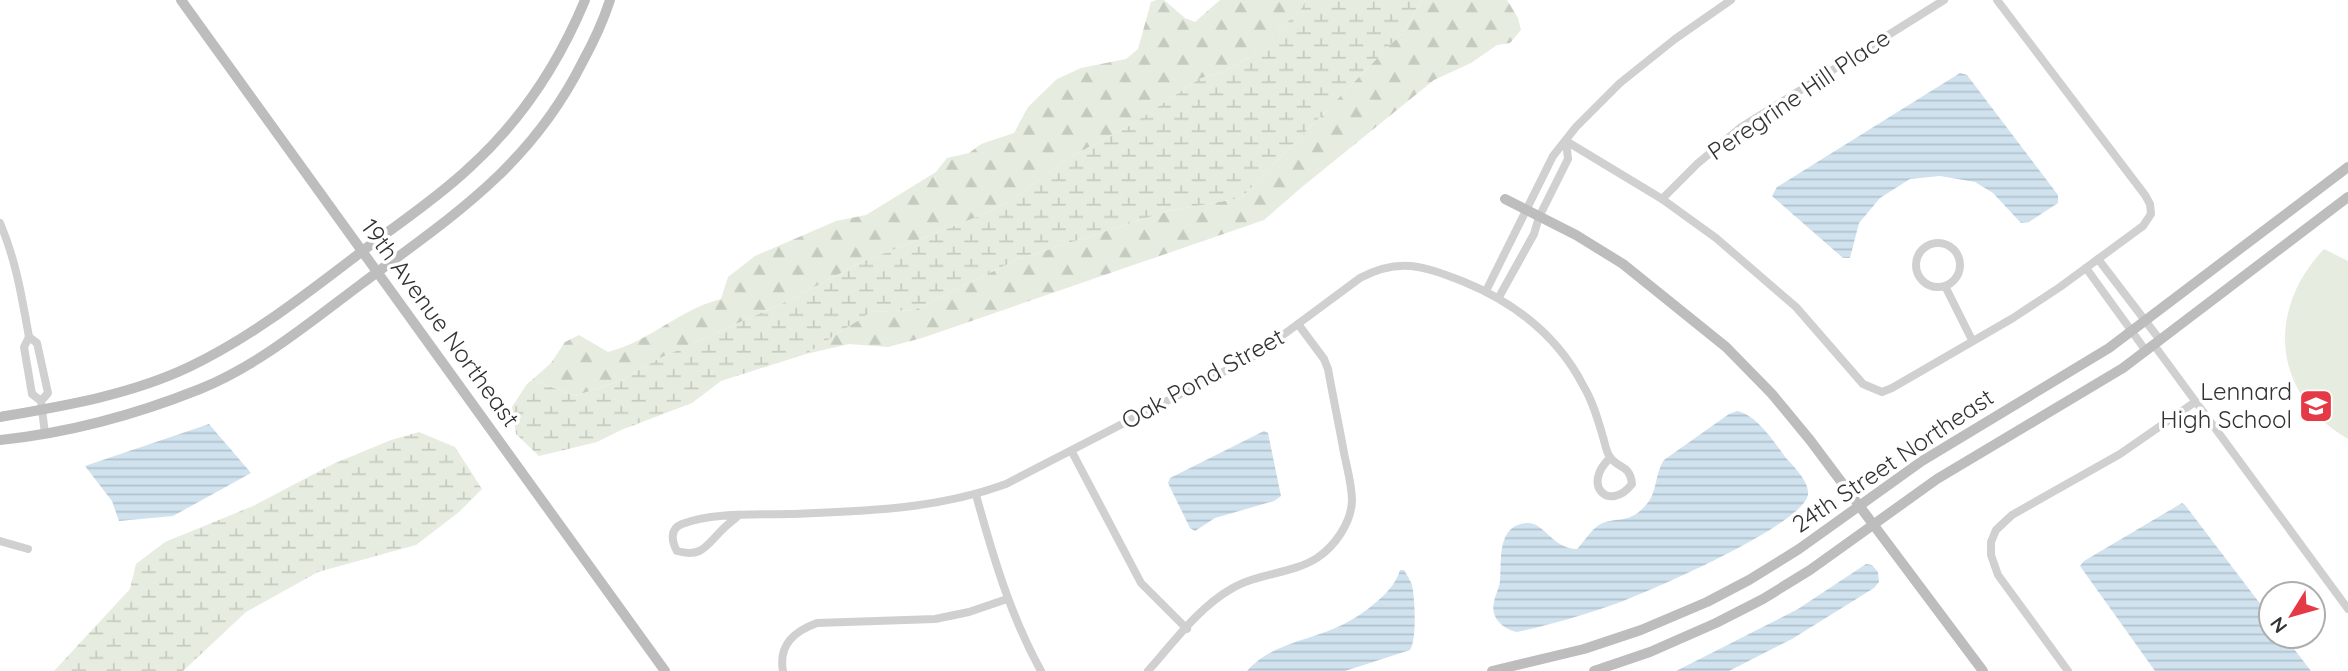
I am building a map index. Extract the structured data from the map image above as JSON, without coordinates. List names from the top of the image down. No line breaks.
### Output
{"streets":{"street":["Peregrine Hill Place","19th Avenue Northeast","Oak Pond Street","24th Street Northeast"]},"places":{"school or university":["Lennard High School"]},"north":"bottom left"}
